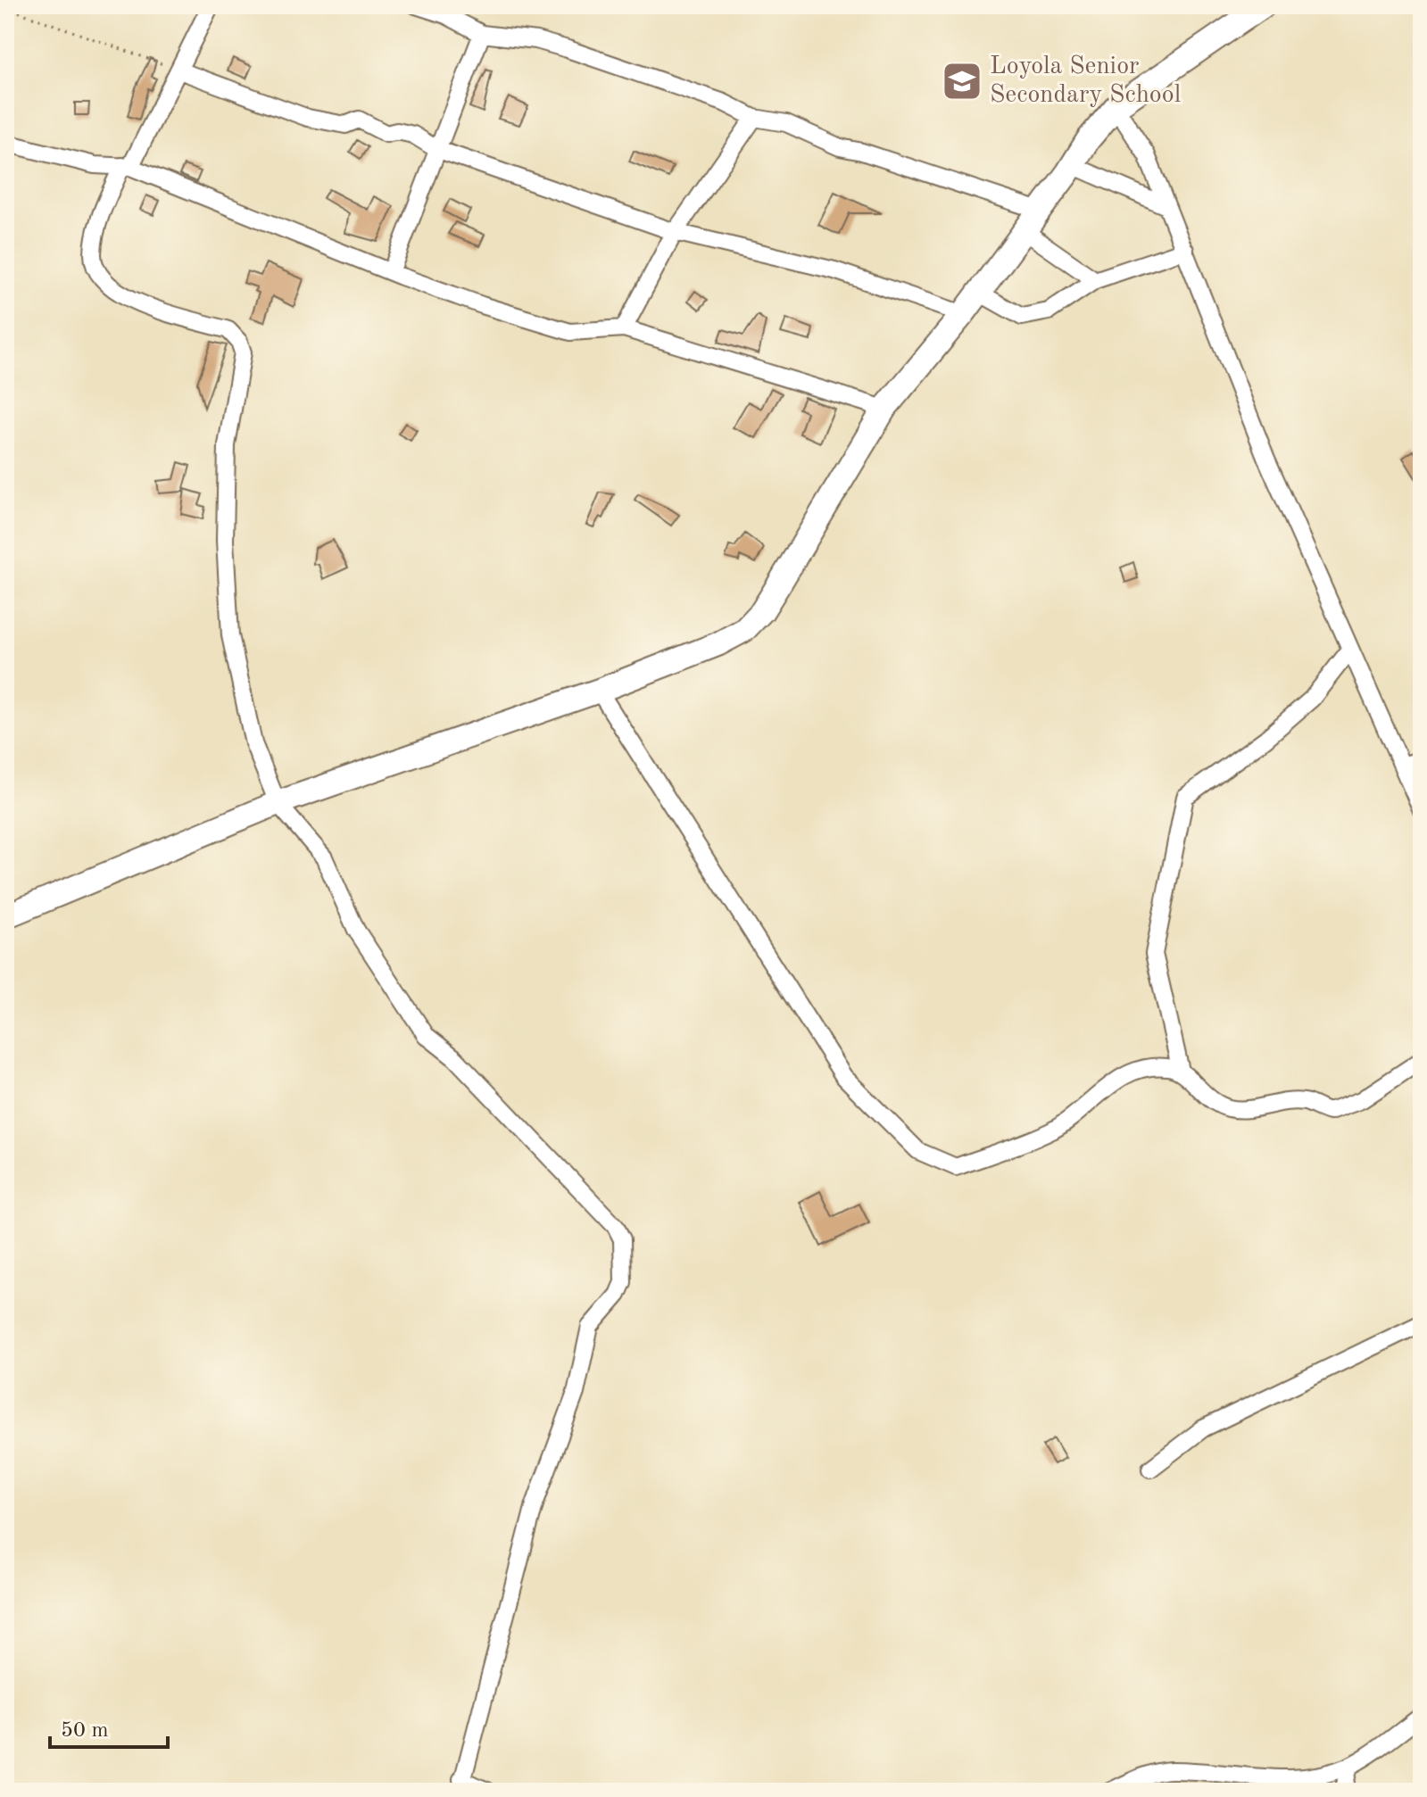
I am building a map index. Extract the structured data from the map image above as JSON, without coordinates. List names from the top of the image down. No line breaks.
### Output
{"places":{"school or university":["Loyola Senior Secondary School"]},"scale_bar":"50 m"}
